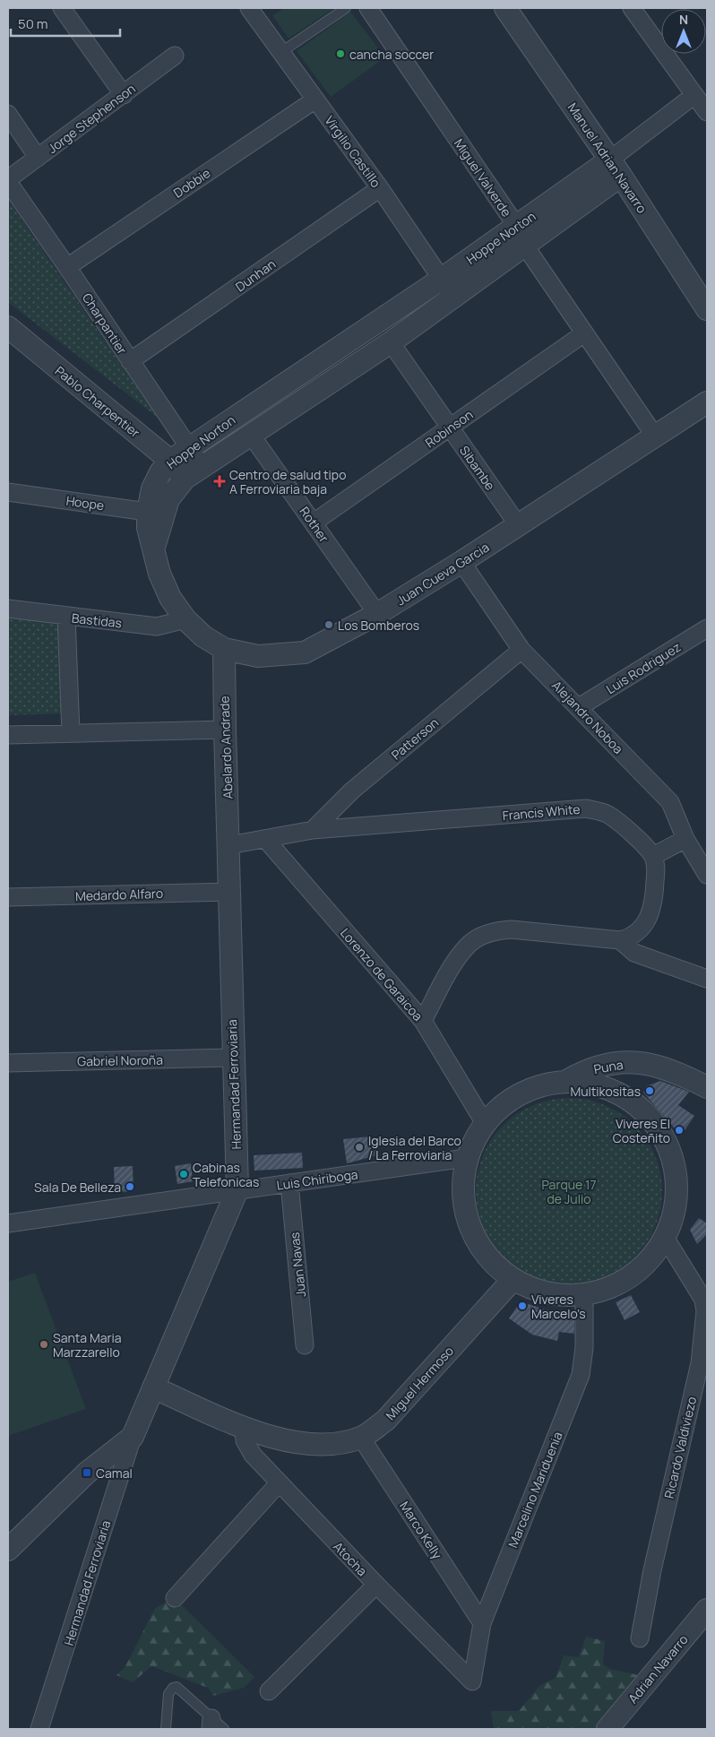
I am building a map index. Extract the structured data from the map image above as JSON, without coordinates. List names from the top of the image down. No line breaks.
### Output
{"streets":{"street":["Jorge Stephenson","Virgilio Castillo","Manuel Adrian Navarro","Miguel Valverde","Dobbie","Hoppe Norton","Dunhan","Charpantier","Pablo Charpentier","Robinson","Sibambe","Hoope","Rother","Juan Cueva Garcia","Bastidas","Luis Rodriguez","Alejandro Noboa","Patterson","Abelardo Andrade","Francis White","Medardo Alfaro","Lorenzo de Garaicoa","Gabriel Noroña","Puna","Hermandad Ferroviaria","Luis Chiriboga","Juan Navas","Miguel Hermoso","Ricardo Valdiviezo","Marcelino Mariduenia","Marco Kelly","Atocha","Adrian Navarro"]},"crossings":[["Jorge Stephenson","Charpantier"],["Virgilio Castillo","Dobbie"],["Virgilio Castillo","Hoppe Norton"],["Virgilio Castillo","Dunhan"],["Manuel Adrian Navarro","Hoppe Norton"],["Miguel Valverde","Hoppe Norton"],["Miguel Valverde","Robinson"],["Miguel Valverde","Juan Cueva Garcia"],["Dobbie","Charpantier"],["Hoppe Norton","Charpantier"],["Hoppe Norton","Pablo Charpentier"],["Hoppe Norton","Sibambe"],["Hoppe Norton","Hoope"],["Hoppe Norton","Rother"],["Hoppe Norton","Juan Cueva Garcia"],["Dunhan","Charpantier"],["Robinson","Sibambe"],["Robinson","Rother"],["Sibambe","Juan Cueva Garcia"],["Rother","Juan Cueva Garcia"],["Juan Cueva Garcia","Bastidas"],["Juan Cueva Garcia","Alejandro Noboa"],["Juan Cueva Garcia","Abelardo Andrade"],["Luis Rodriguez","Alejandro Noboa"],["Alejandro Noboa","Patterson"],["Patterson","Francis White"],["Abelardo Andrade","Francis White"],["Abelardo Andrade","Hermandad Ferroviaria"],["Francis White","Lorenzo de Garaicoa"],["Francis White","Hermandad Ferroviaria"],["Medardo Alfaro","Hermandad Ferroviaria"],["Gabriel Noroña","Hermandad Ferroviaria"],["Hermandad Ferroviaria","Luis Chiriboga"],["Hermandad Ferroviaria","Miguel Hermoso"],["Luis Chiriboga","Juan Navas"],["Miguel Hermoso","Marco Kelly"],["Miguel Hermoso","Atocha"],["Marcelino Mariduenia","Marco Kelly"],["Marcelino Mariduenia","Atocha"]],"parks":["Parque 17 de Julio"],"places":{"other":["cancha soccer","Los Bomberos","Multikositas","Viveres El Costeñito","Iglesia del Barco / La Ferroviaria","Cabinas Telefonicas","Sala De Belleza","Viveres Marcelo's","Santa Maria Marzzarello"],"health":["Centro de salud tipo A Ferroviaria baja"],"transit":["Camal"]},"scale_bar":"50 m","north":"top"}
